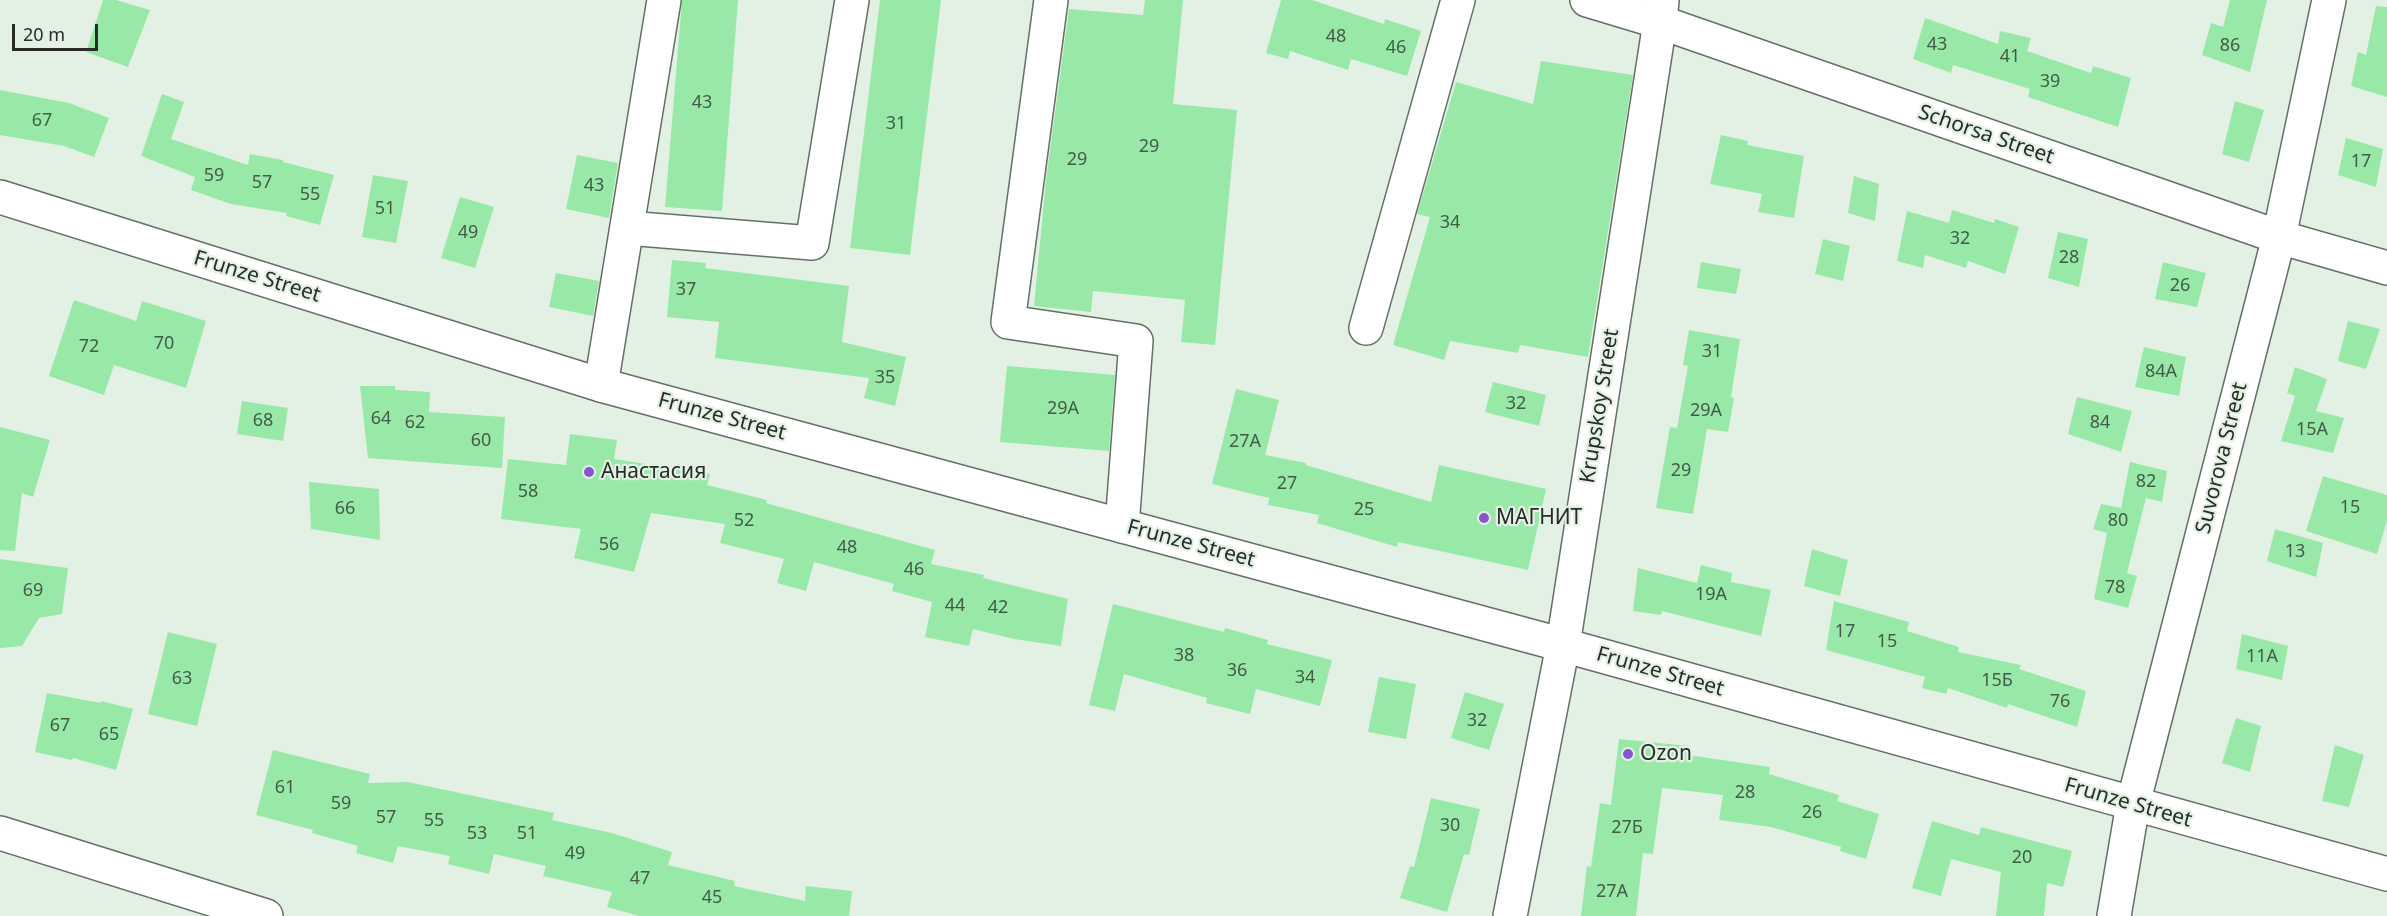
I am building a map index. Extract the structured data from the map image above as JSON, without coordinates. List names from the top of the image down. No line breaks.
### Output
{"streets":{"street":["Schorsa Street","Frunze Street","Krupskoy Street","Suvorova Street"]},"crossings":[["Schorsa Street","Krupskoy Street"],["Schorsa Street","Suvorova Street"],["Frunze Street","Krupskoy Street"],["Frunze Street","Suvorova Street"]],"places":["Анастасия","МАГНИТ","Ozon"],"house_numbers":["48","43","86","46","41","39","43","67","31","29","29","17","59","57","43","55","51","34","49","32","28","26","37","70","72","31","84А","35","32","29А","29А","64","68","62","84","15А","60","27А","29","82","27","58","15","66","25","52","80","56","48","13","46","78","69","19А","44","42","17","15","38","11А","36","34","63","15Б","76","32","67","65","61","28","59","26","57","55","30","27Б","53","51","49","20","47","27А","45"],"scale_bar":"20 m"}
